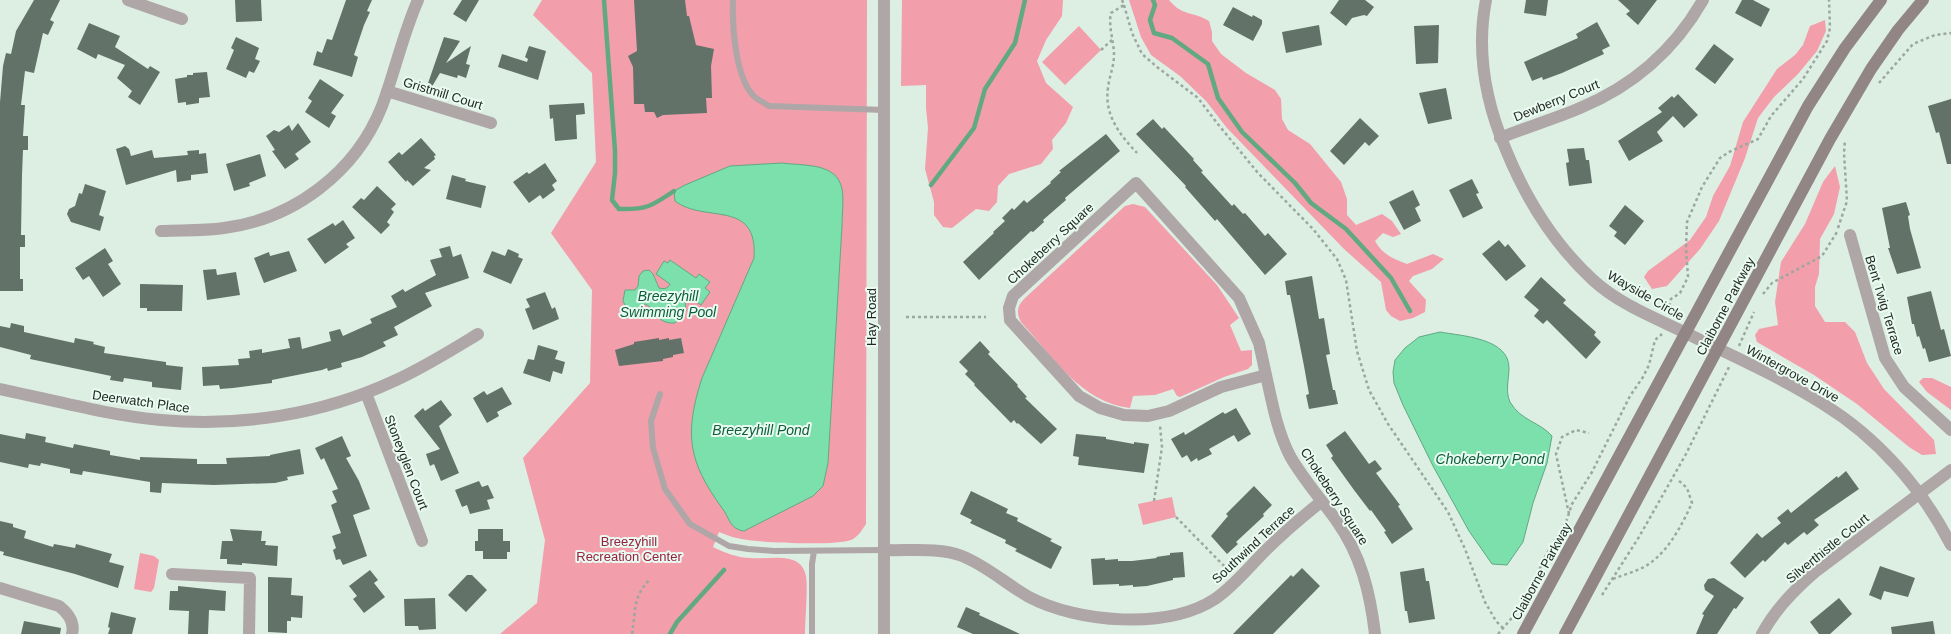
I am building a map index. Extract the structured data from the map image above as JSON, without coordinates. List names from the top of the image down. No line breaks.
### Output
{"streets":{"main road":["Claiborne Parkway"],"street":["Gristmill Court","Dewberry Court","Chokeberry Square","Wayside Circle","Bent Twig Terrace","Hay Road","Wintergrove Drive","Deerwatch Place","Stoneyglen Court","Southwind Terrace","Silverthistle Court"]},"crossings":[["Dewberry Court","Wayside Circle"],["Chokeberry Square","Southwind Terrace"],["Wayside Circle","Claiborne Parkway"],["Wayside Circle","Wintergrove Drive"],["Claiborne Parkway","Wintergrove Drive"],["Hay Road","Southwind Terrace"],["Wintergrove Drive","Silverthistle Court"],["Deerwatch Place","Stoneyglen Court"]],"water":["Breezyhill Swimming Pool","Breezyhill Pond","Chokeberry Pond"],"parks":["Breezyhill Recreation Center"]}
